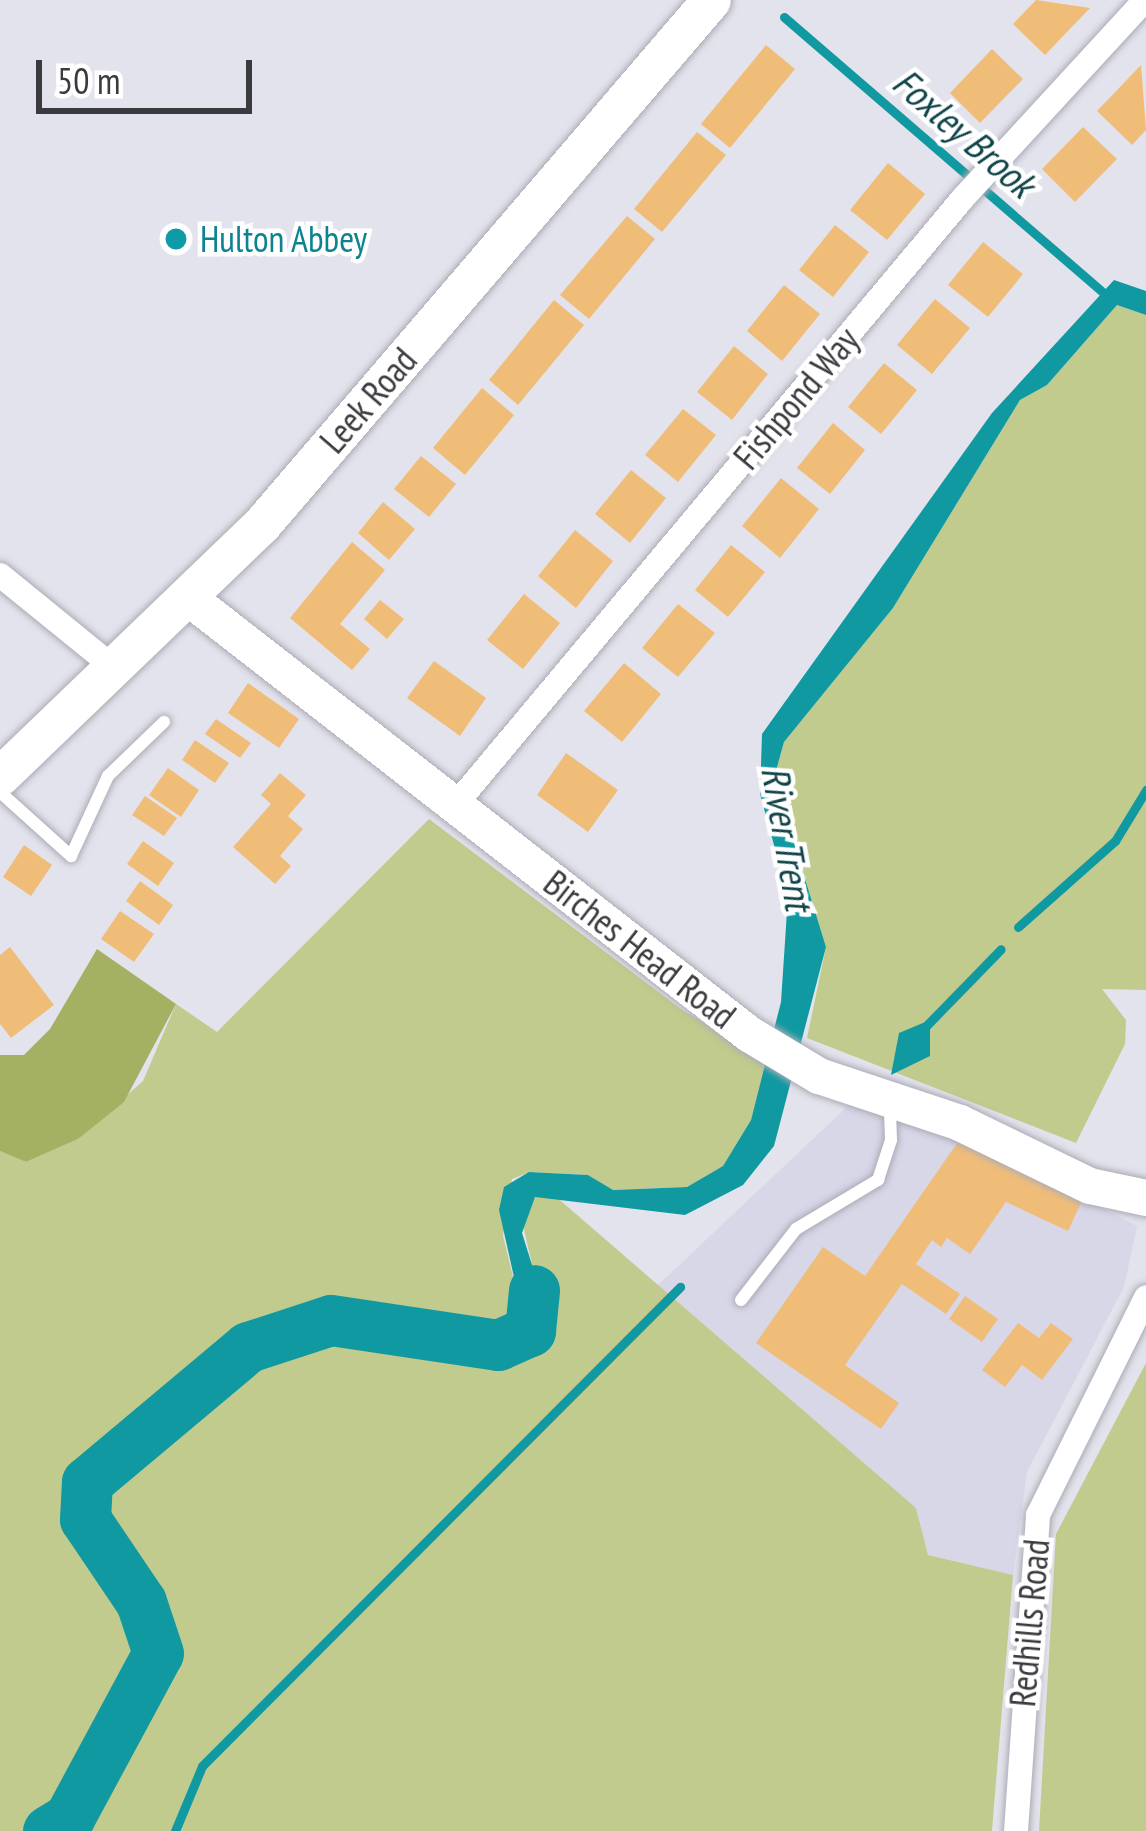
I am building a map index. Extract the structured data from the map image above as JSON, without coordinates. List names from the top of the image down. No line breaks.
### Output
{"streets":{"main road":["Leek Road"],"street":["Fishpond Way","Birches Head Road","Redhills Road"]},"crossings":[["Fishpond Way","Birches Head Road"],["Leek Road","Birches Head Road"]],"water":["Foxley Brook","River Trent"],"places":["Hulton Abbey"],"scale_bar":"50 m"}
